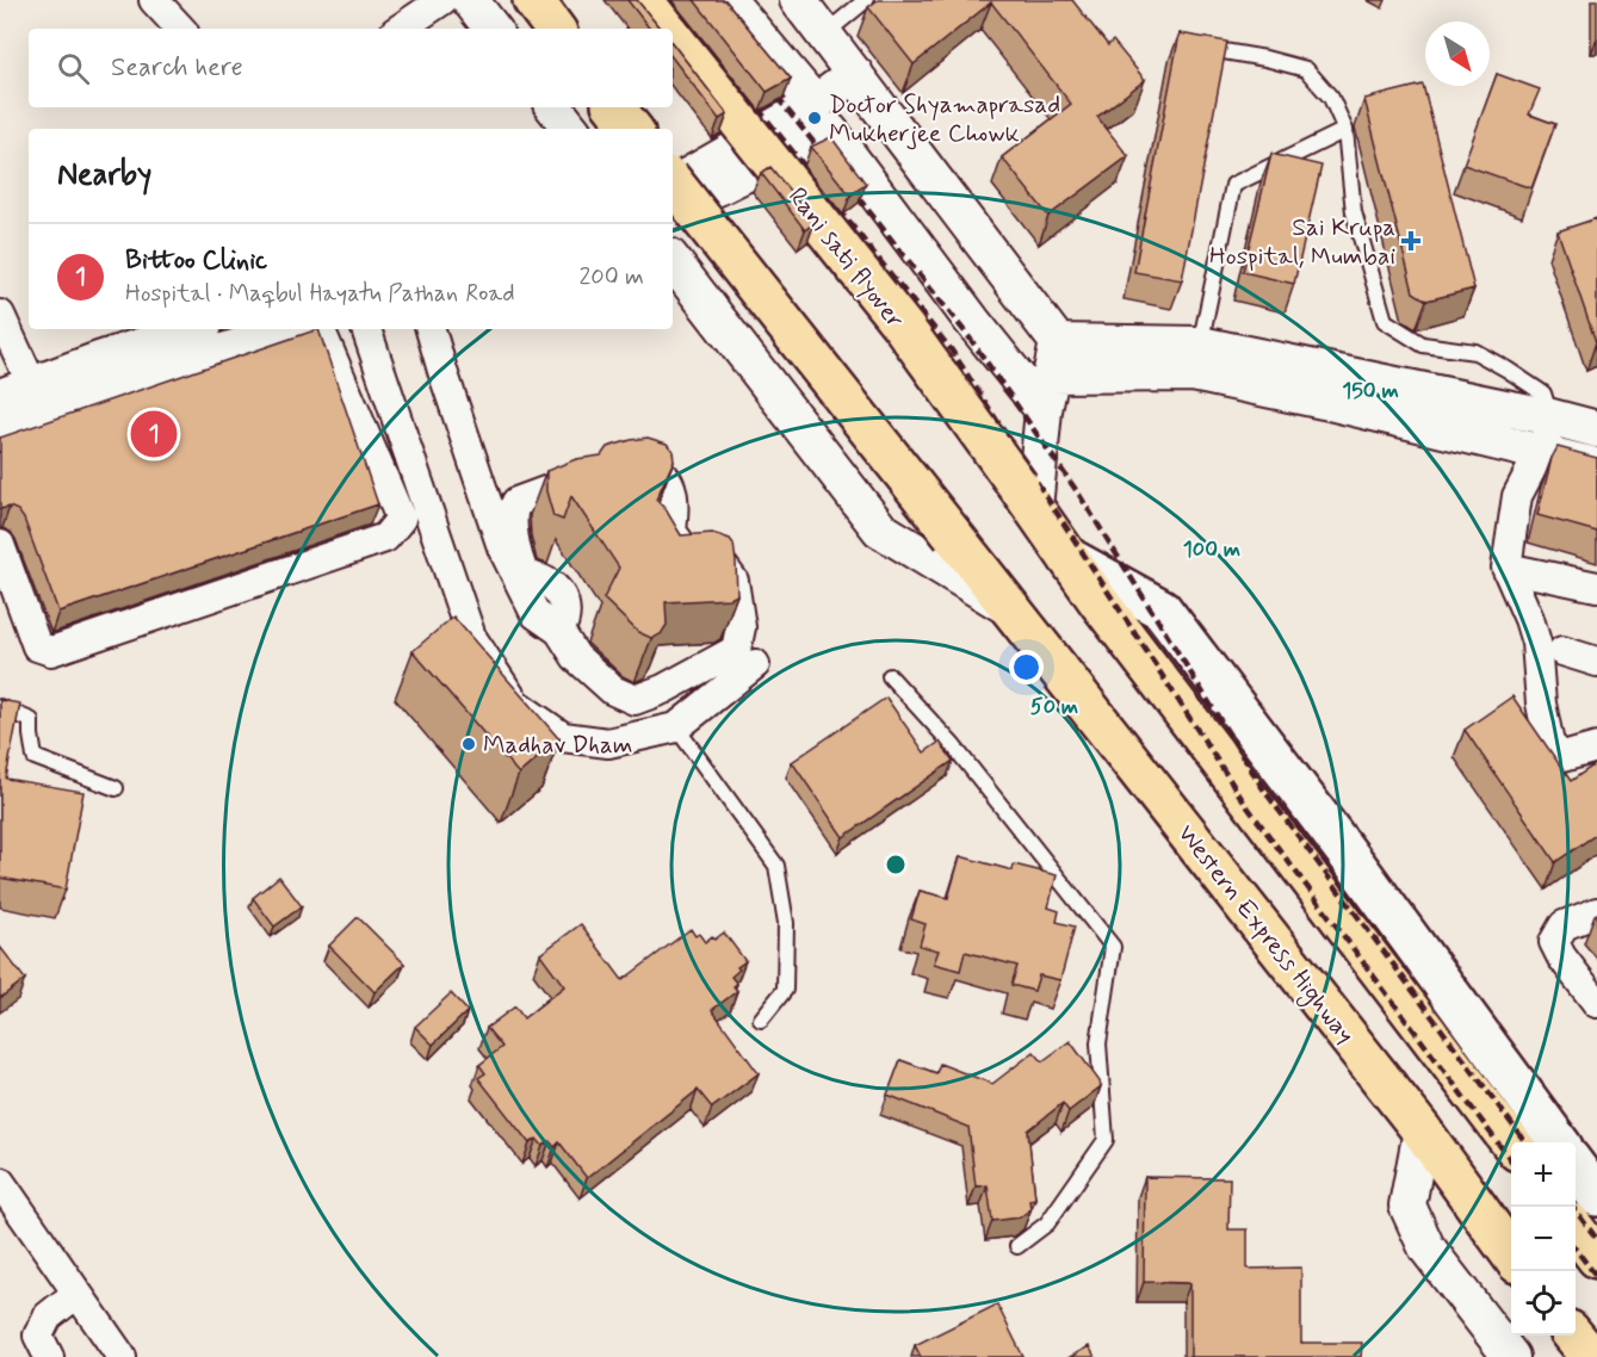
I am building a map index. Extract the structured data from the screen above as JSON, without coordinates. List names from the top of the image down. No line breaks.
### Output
{"streets":{"highway":["Rani sati flyover","Western Express Highway"]},"places":{"other":["Doctor Shyamaprasad Mukherjee Chowk","Madhav Dham"],"health":["Sai Krupa Hospital, Mumbai"]},"north":"bottom right","page":{"search":"Search here","heading":"Nearby","list":[{"mark":"1","name":"Bittoo Clinic","note":"Hospital · Maqbul Hayatu Pathan Road","value":"200 m"}],"pins":"1","map_buttons":["+","−"]},"rings":["150 m","100 m","50 m"]}
